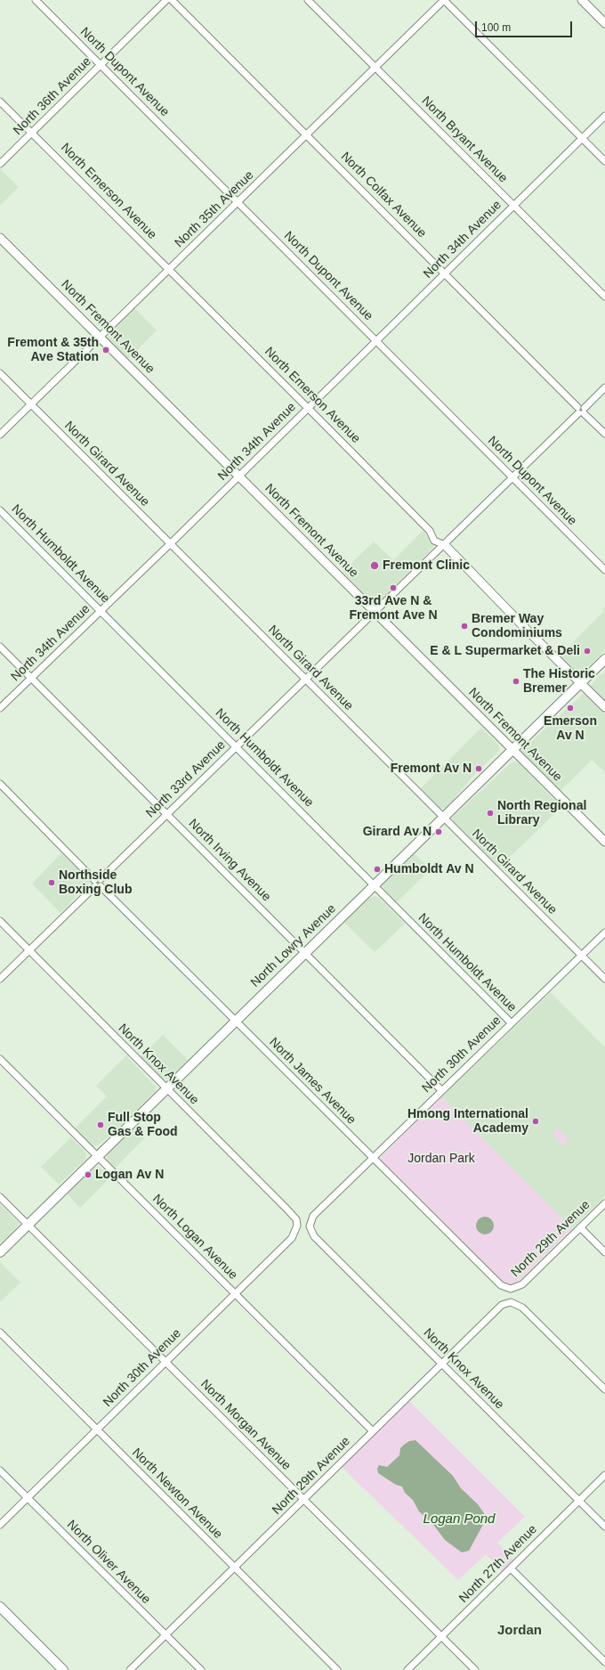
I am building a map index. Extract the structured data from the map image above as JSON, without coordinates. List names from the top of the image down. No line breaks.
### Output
{"streets":{"main road":["North Lowry Avenue"],"street":["North Dupont Avenue","North 36th Avenue","North Bryant Avenue","North Emerson Avenue","North Colfax Avenue","North 35th Avenue","North 34th Avenue","North Fremont Avenue","North Girard Avenue","North Humboldt Avenue","North 33rd Avenue","North Irving Avenue","North 30th Avenue","North Knox Avenue","North James Avenue","North Logan Avenue","North 29th Avenue","North Morgan Avenue","North Newton Avenue","North Oliver Avenue","North 27th Avenue"]},"crossings":[["North Dupont Avenue","North 36th Avenue"],["North Dupont Avenue","North 35th Avenue"],["North Dupont Avenue","North 34th Avenue"],["North Dupont Avenue","North 33rd Avenue"],["North 36th Avenue","North Emerson Avenue"],["North Bryant Avenue","North 35th Avenue"],["North Bryant Avenue","North 34th Avenue"],["North Emerson Avenue","North 35th Avenue"],["North Emerson Avenue","North 34th Avenue"],["North Emerson Avenue","North 33rd Avenue"],["North Emerson Avenue","North Lowry Avenue"],["North Colfax Avenue","North 35th Avenue"],["North Colfax Avenue","North 34th Avenue"],["North Colfax Avenue","North 33rd Avenue"],["North 35th Avenue","North Fremont Avenue"],["North 35th Avenue","North Girard Avenue"],["North 34th Avenue","North Fremont Avenue"],["North 34th Avenue","North Girard Avenue"],["North 34th Avenue","North Humboldt Avenue"],["North 34th Avenue","North Irving Avenue"],["North Fremont Avenue","North 33rd Avenue"],["North Fremont Avenue","North Lowry Avenue"],["North Girard Avenue","North 33rd Avenue"],["North Girard Avenue","North Lowry Avenue"],["North Girard Avenue","North 30th Avenue"],["North Humboldt Avenue","North 33rd Avenue"],["North Humboldt Avenue","North Lowry Avenue"],["North Humboldt Avenue","North 30th Avenue"],["North 33rd Avenue","North Irving Avenue"],["North 33rd Avenue","North Knox Avenue"],["North 33rd Avenue","North James Avenue"],["North Irving Avenue","North Lowry Avenue"],["North Irving Avenue","North 30th Avenue"],["North Lowry Avenue","North Knox Avenue"],["North Lowry Avenue","North James Avenue"],["North Lowry Avenue","North Logan Avenue"],["North Lowry Avenue","North Morgan Avenue"],["North 30th Avenue","North Knox Avenue"],["North 30th Avenue","North James Avenue"],["North 30th Avenue","North Logan Avenue"],["North 30th Avenue","North Morgan Avenue"],["North 30th Avenue","North Newton Avenue"],["North 30th Avenue","North Oliver Avenue"],["North Knox Avenue","North 29th Avenue"],["North Knox Avenue","North 27th Avenue"],["North James Avenue","North 29th Avenue"],["North Logan Avenue","North 29th Avenue"],["North 29th Avenue","North Morgan Avenue"],["North 29th Avenue","North Newton Avenue"],["North 29th Avenue","North Oliver Avenue"],["North Morgan Avenue","North 27th Avenue"]],"districts":["Jordan"],"water":["Logan Pond"],"parks":["Jordan Park"],"places":["Fremont & 35th Ave Station","Fremont Clinic","33rd Ave N & Fremont Ave N","Bremer Way Condominiums","E & L Supermarket & Deli","The Historic Bremer","Emerson Av N","Fremont Av N","North Regional Library","Girard Av N","Humboldt Av N","Northside Boxing Club","Hmong International Academy","Full Stop Gas & Food","Logan Av N"],"scale_bar":"100 m"}
